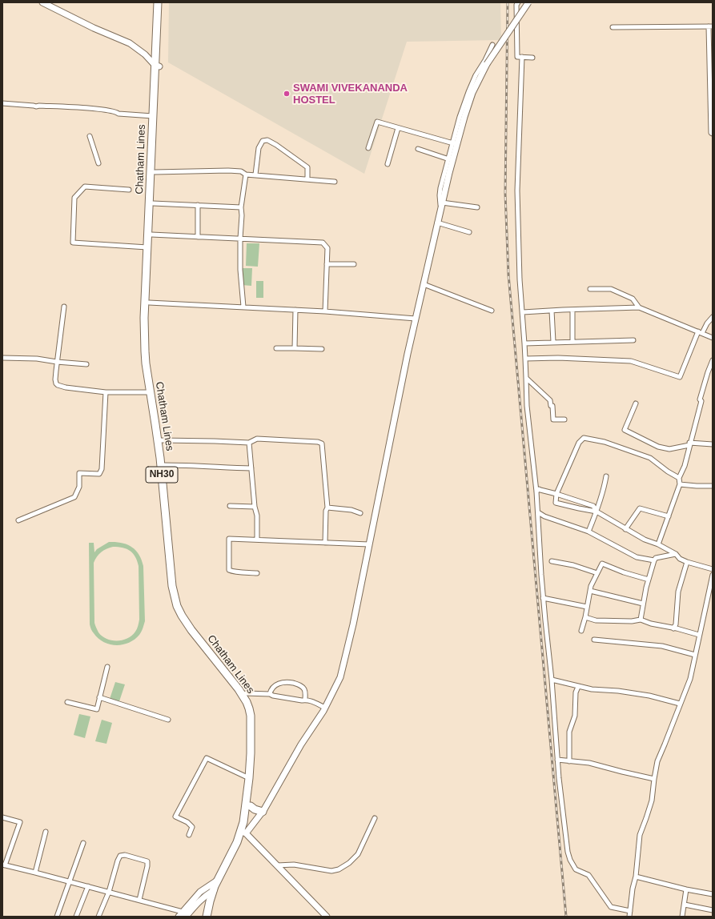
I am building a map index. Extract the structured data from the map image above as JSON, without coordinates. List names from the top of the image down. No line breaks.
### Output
{"streets":{"highway":["Chatham Lines","NH30"]},"places":["SWAMI VIVEKANANDA HOSTEL"]}
